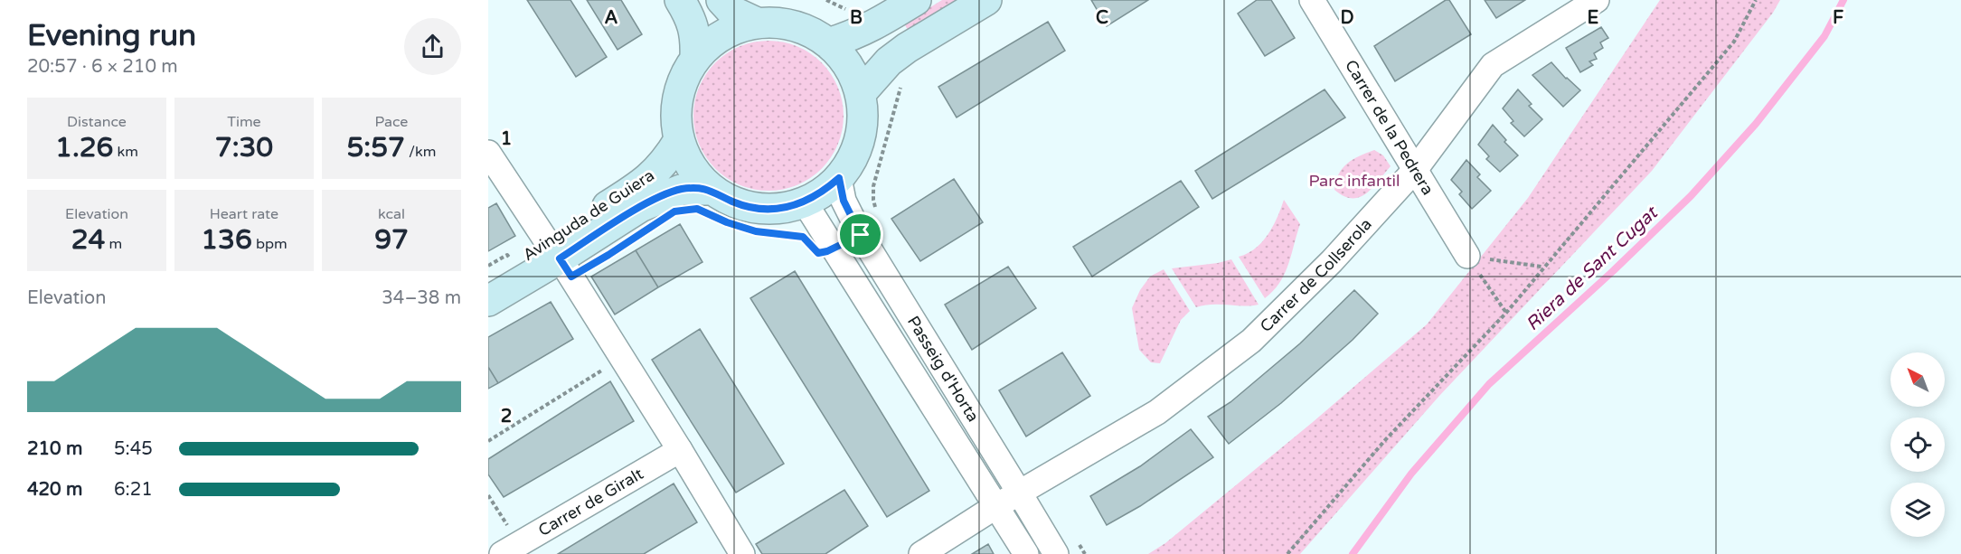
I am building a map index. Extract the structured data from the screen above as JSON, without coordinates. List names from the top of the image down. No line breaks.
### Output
{"streets":{"main road":["Avinguda de Guiera"],"street":["Carrer de la Pedrera","Carrer de Collserola","Passeig d'Horta","Carrer de Giralt"]},"crossings":[["Carrer de la Pedrera","Carrer de Collserola"],["Avinguda de Guiera","Passeig d'Horta"],["Carrer de Collserola","Passeig d'Horta"]],"water":["Riera de Sant Cugat"],"parks":["Parc infantil"],"north":"top left","page":{"heading":["Evening run","20:57 · 6 × 210 m"],"stats":[["Distance","1.26 km"],["Time","7:30"],["Pace","5:57 /km"],["Elevation","24 m"],["Heart rate","136 bpm"],["kcal","97"]],"chart":["Elevation","34–38 m"],"list":[{"name":"210 m","note":"5:45"},{"name":"420 m","note":"6:21"}]},"grid":{"columns":["A","B","C","D","E","F"],"rows":["1","2"]}}
